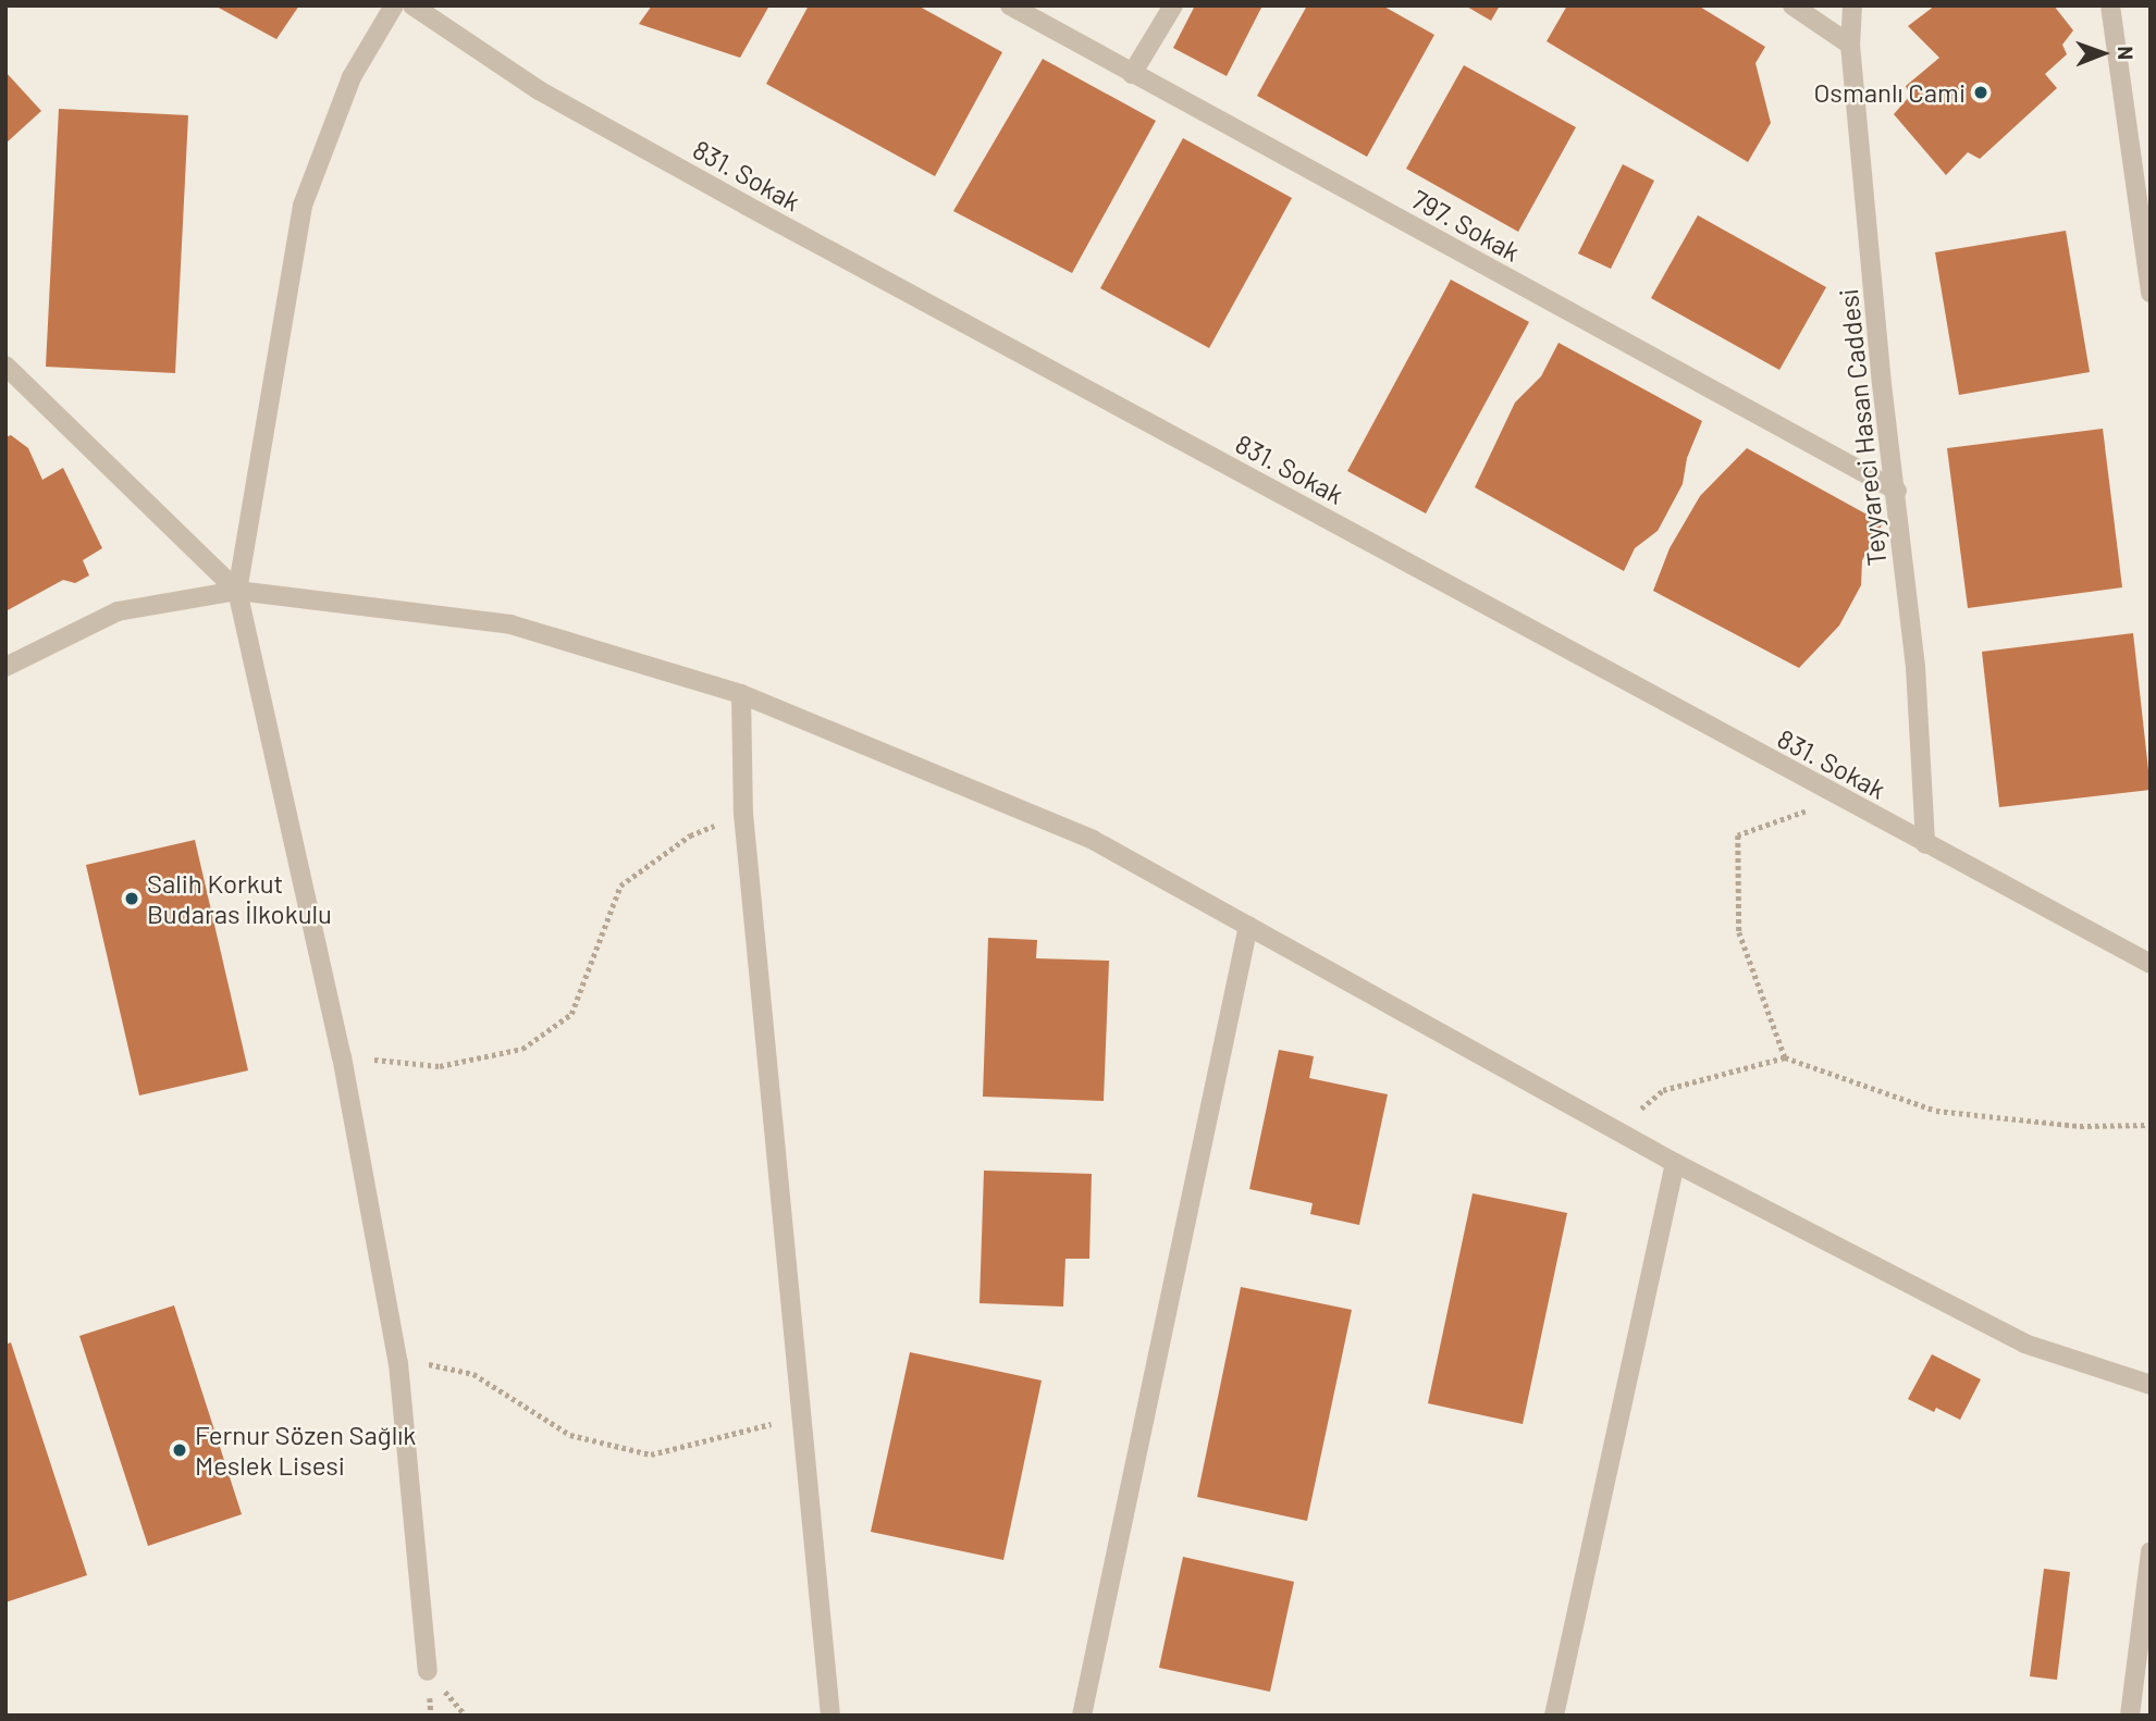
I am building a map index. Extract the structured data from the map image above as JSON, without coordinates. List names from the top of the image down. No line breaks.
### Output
{"streets":{"street":["831. Sokak","797. Sokak","Teyyareci Hasan Caddesi"]},"crossings":[["831. Sokak","Teyyareci Hasan Caddesi"],["797. Sokak","Teyyareci Hasan Caddesi"]],"places":["Osmanlı Cami","Salih Korkut Budaras İlkokulu","Fernur Sözen Sağlık Meslek Lisesi"],"north":"right"}
